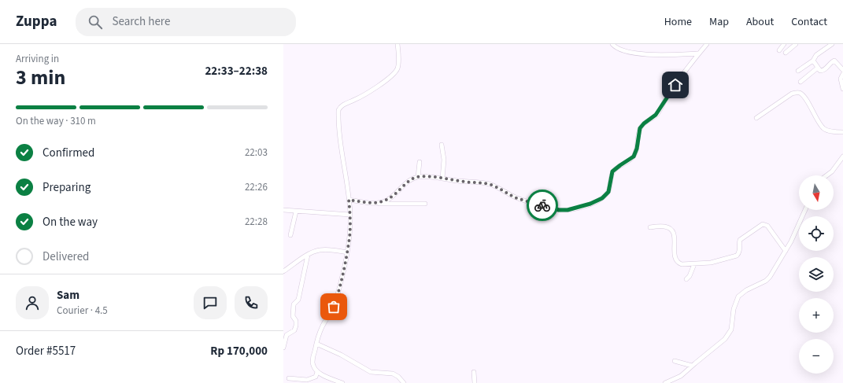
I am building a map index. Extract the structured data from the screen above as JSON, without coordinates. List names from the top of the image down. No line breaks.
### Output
{"north":"bottom","page":{"header":"Zuppa","search":"Search here","nav":["Home","Map","About","Contact"],"heading":["3 min","Arriving in","22:33–22:38"],"panel":["Sam","Courier · 4.5","Order #5517","Rp 170,000"],"bar":"On the way · 310 m","list":[["Confirmed","22:03"],["Preparing","22:26"],["On the way","22:28"],"Delivered"],"map_buttons":["+","−"]}}
